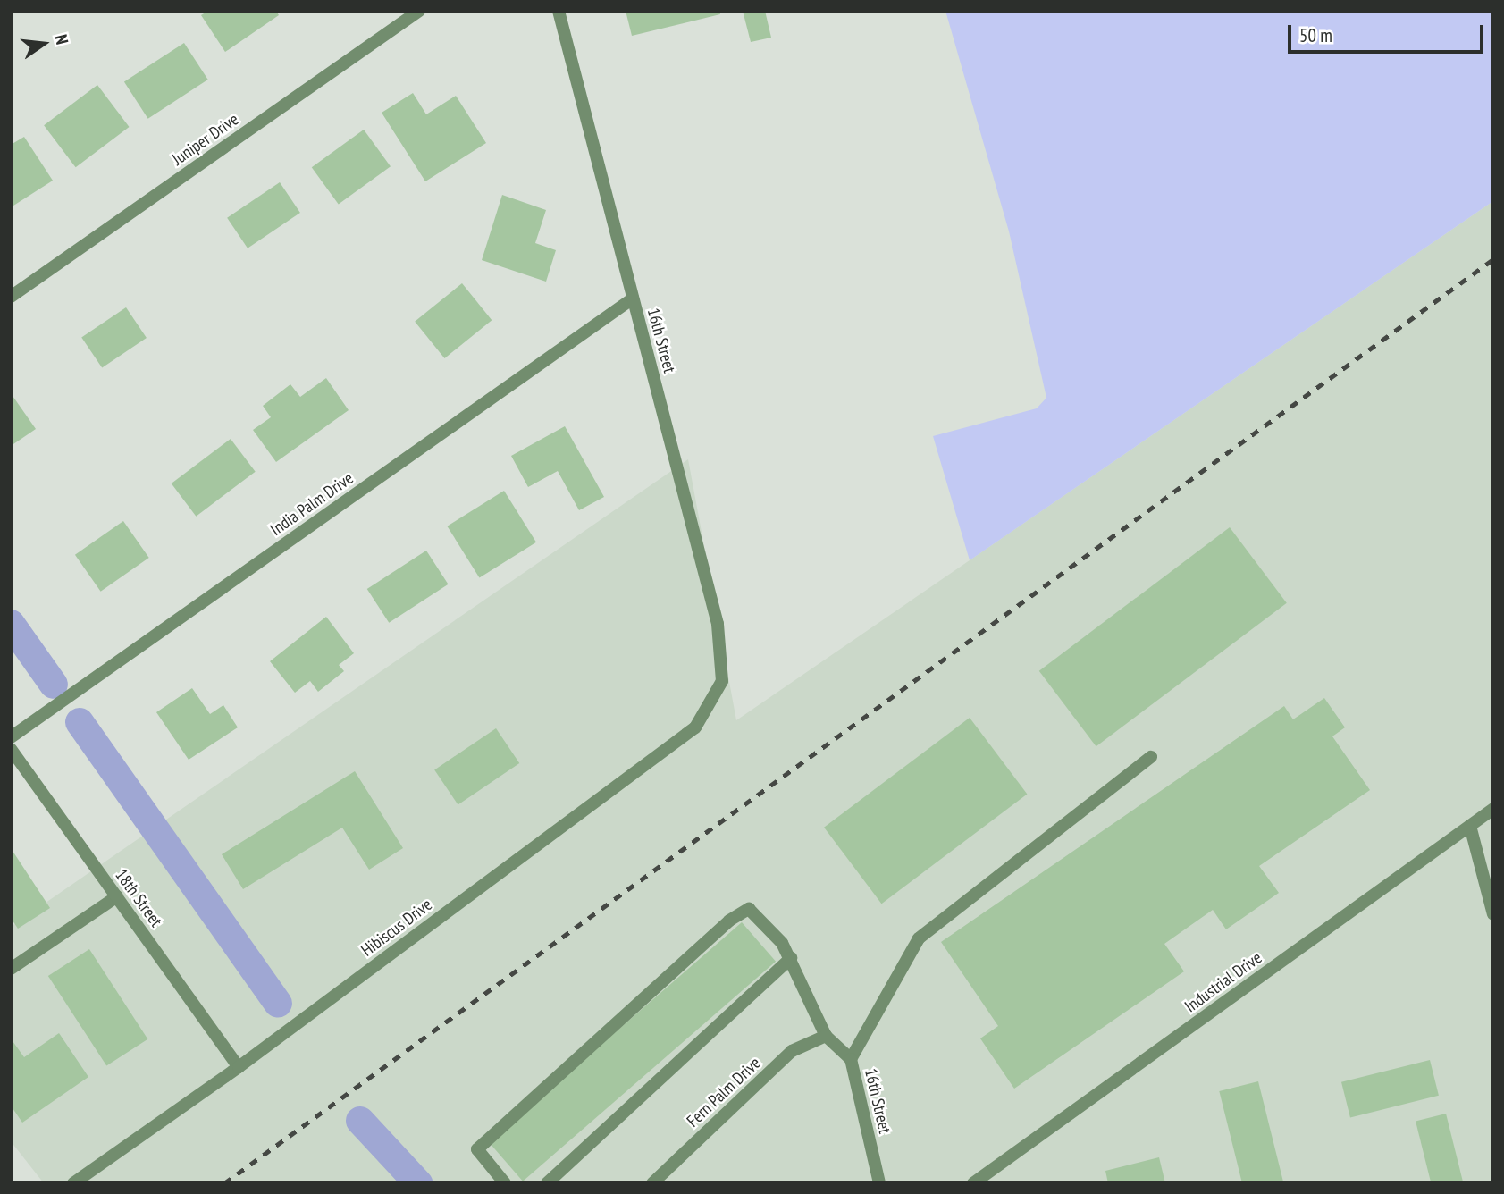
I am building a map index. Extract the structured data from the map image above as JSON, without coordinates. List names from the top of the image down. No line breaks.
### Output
{"streets":{"street":["Juniper Drive","16th Street","India Palm Drive","18th Street","Hibiscus Drive","Industrial Drive","Fern Palm Drive"]},"crossings":[["16th Street","India Palm Drive"],["16th Street","Hibiscus Drive"],["16th Street","Fern Palm Drive"],["18th Street","Hibiscus Drive"]],"scale_bar":"50 m","north":"right"}
